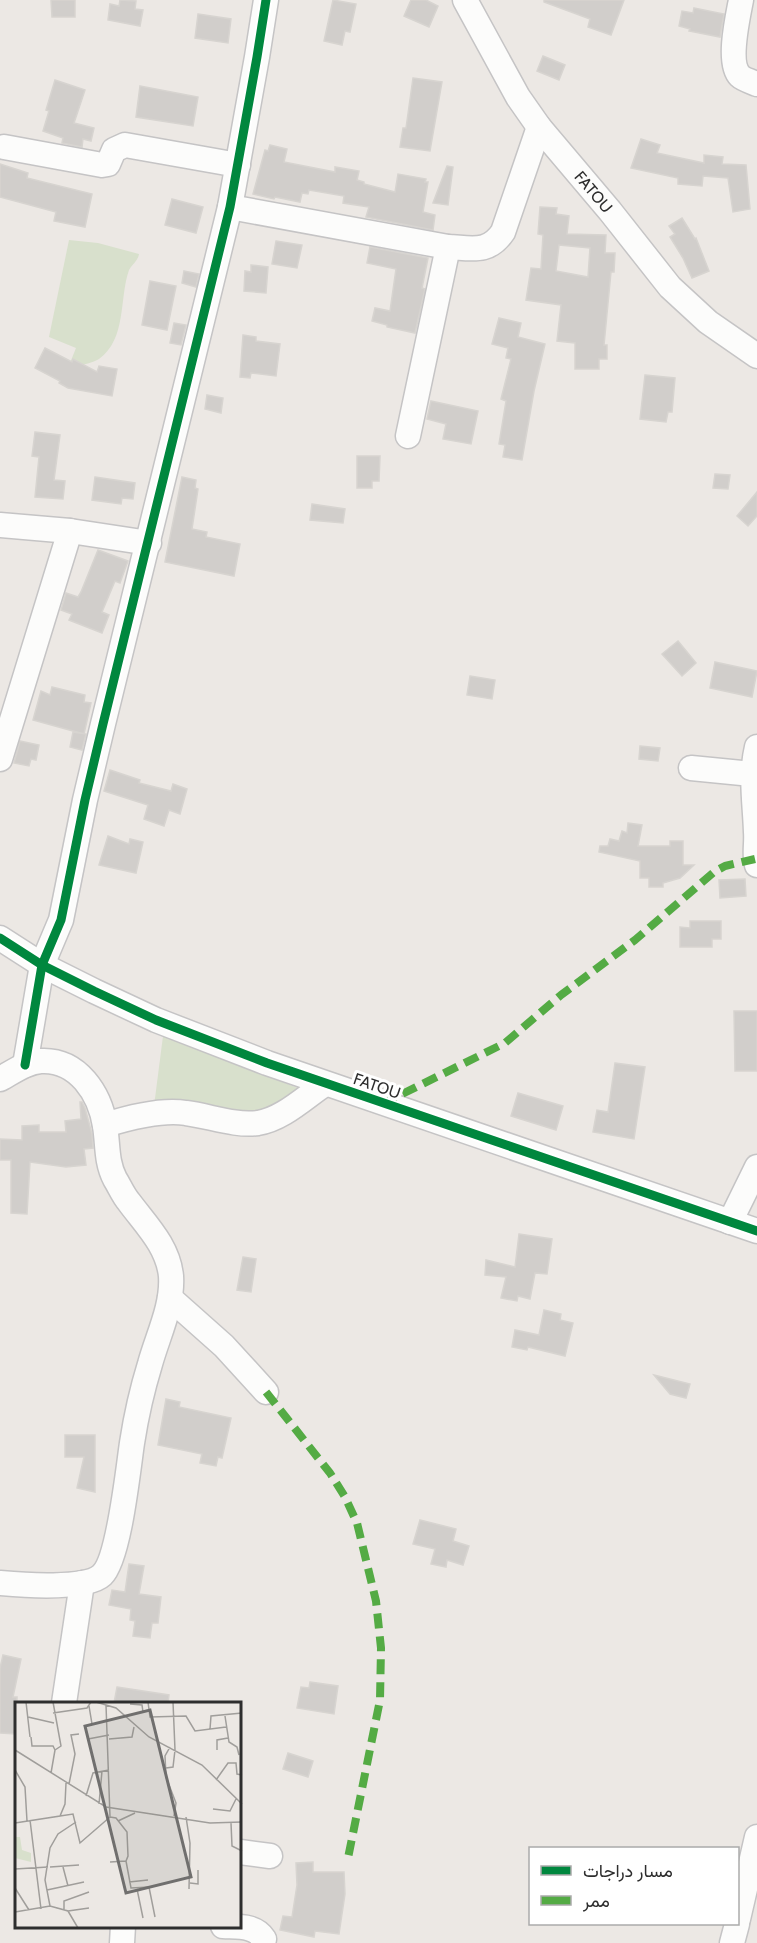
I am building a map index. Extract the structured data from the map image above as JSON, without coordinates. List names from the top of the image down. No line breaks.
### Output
{"streets":{"street":["FATOU"]},"legend":["مسار دراجات","ممر"]}
